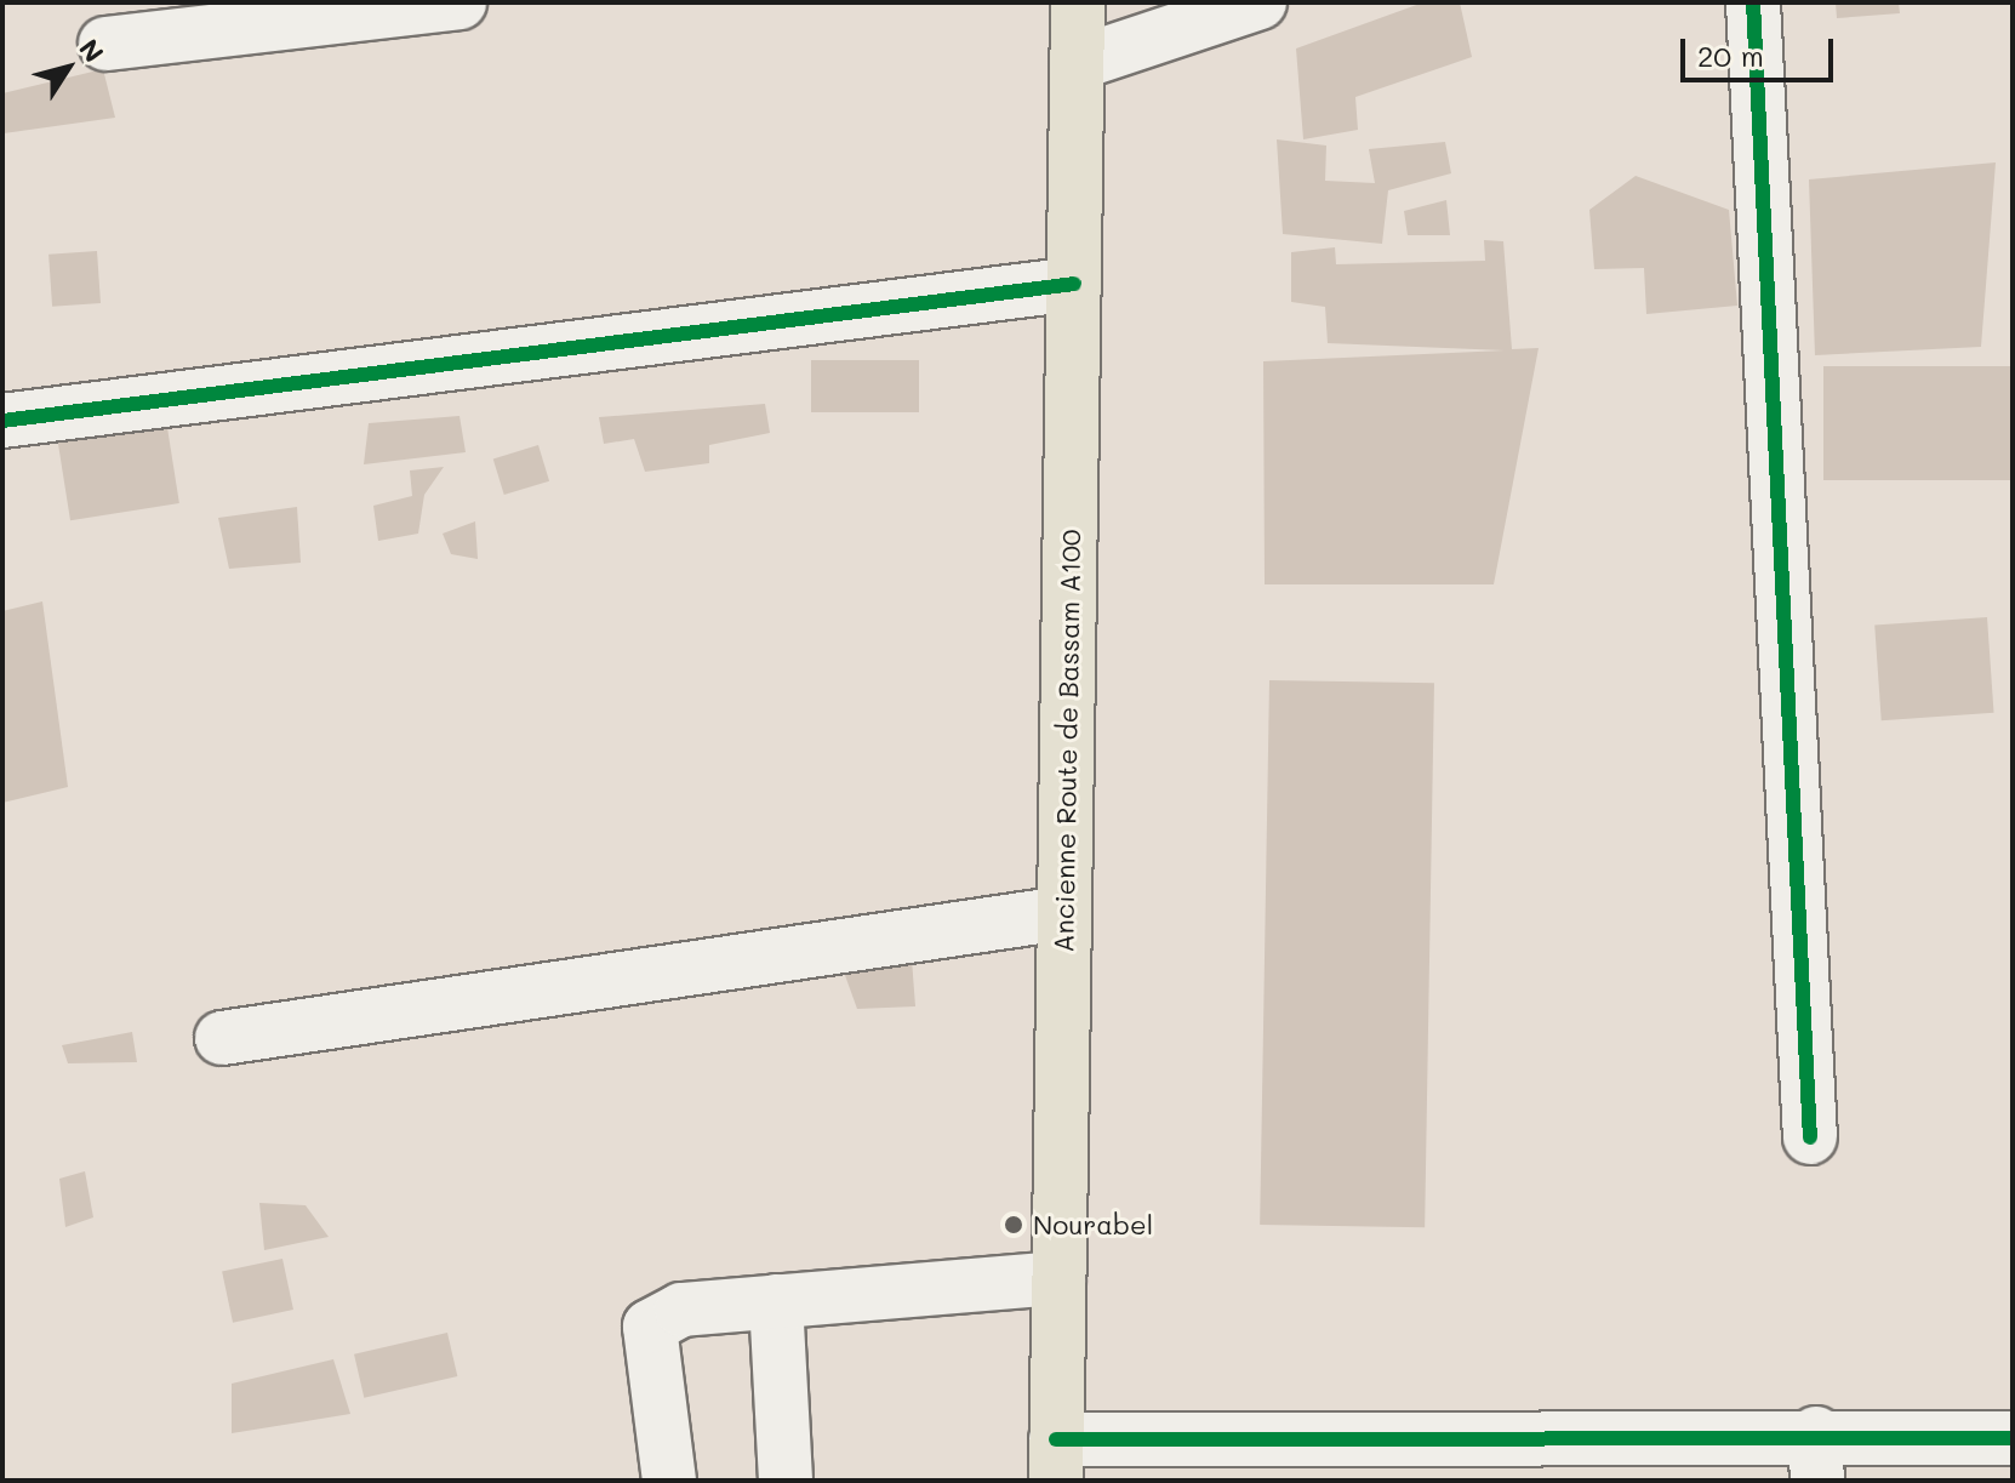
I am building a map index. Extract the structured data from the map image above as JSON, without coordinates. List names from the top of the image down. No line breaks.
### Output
{"streets":{"main road":["Ancienne Route de Bassam A100"]},"places":["Nourabel"],"scale_bar":"20 m","north":"top right"}
